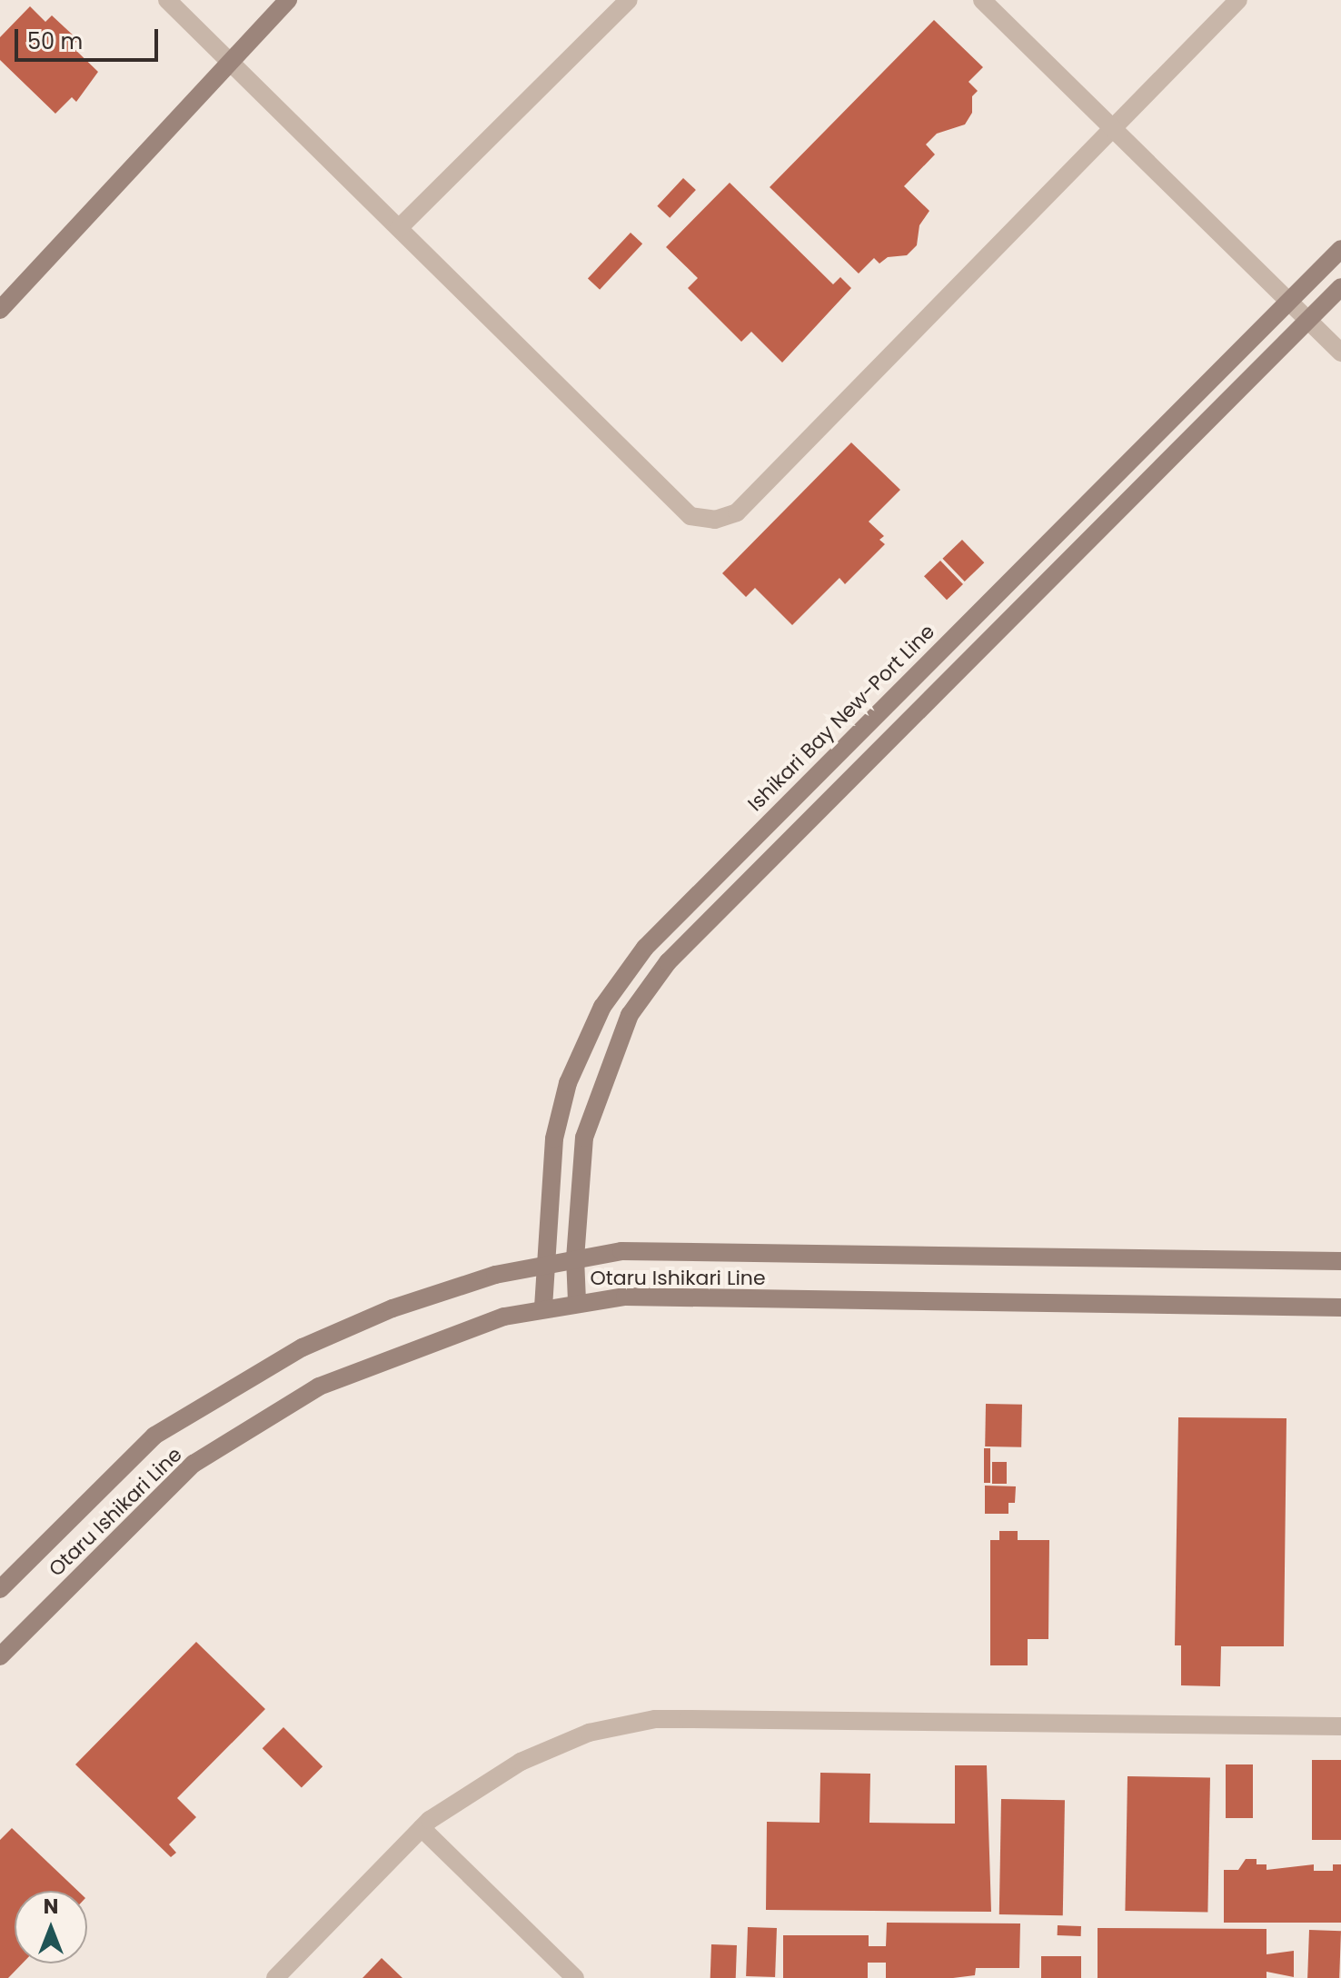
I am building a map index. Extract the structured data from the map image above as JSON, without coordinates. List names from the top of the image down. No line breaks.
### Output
{"streets":{"main road":["Ishikari Bay New-Port Line","Otaru Ishikari Line"]},"crossings":[["Ishikari Bay New-Port Line","Otaru Ishikari Line"]],"scale_bar":"50 m","north":"top"}
